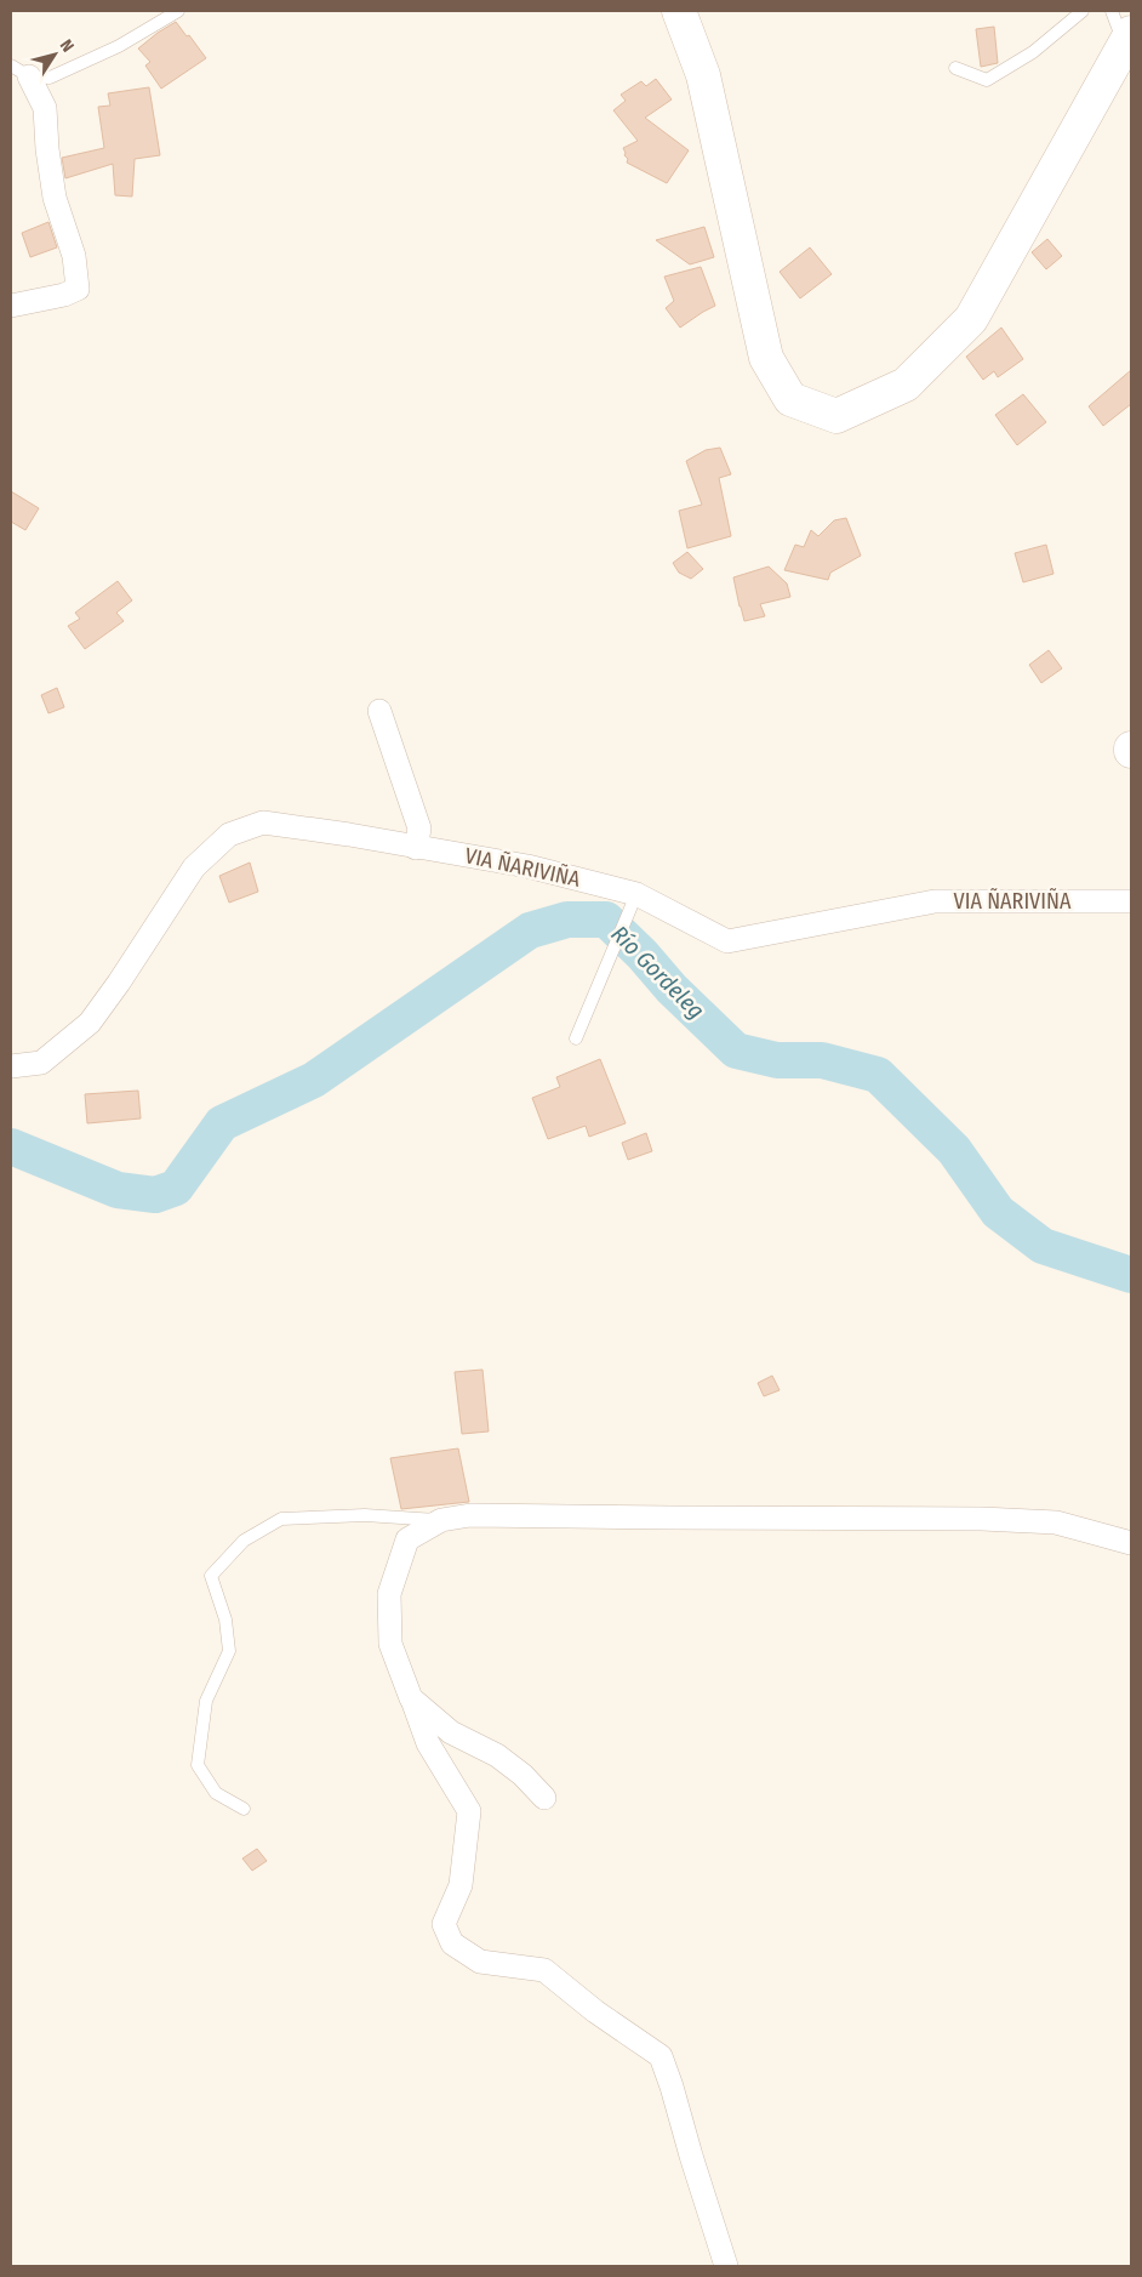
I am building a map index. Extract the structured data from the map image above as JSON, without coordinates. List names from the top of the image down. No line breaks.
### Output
{"streets":{"street":["VIA ÑARIVIÑA"]},"water":["Río Gordeleg"],"north":"top right"}
